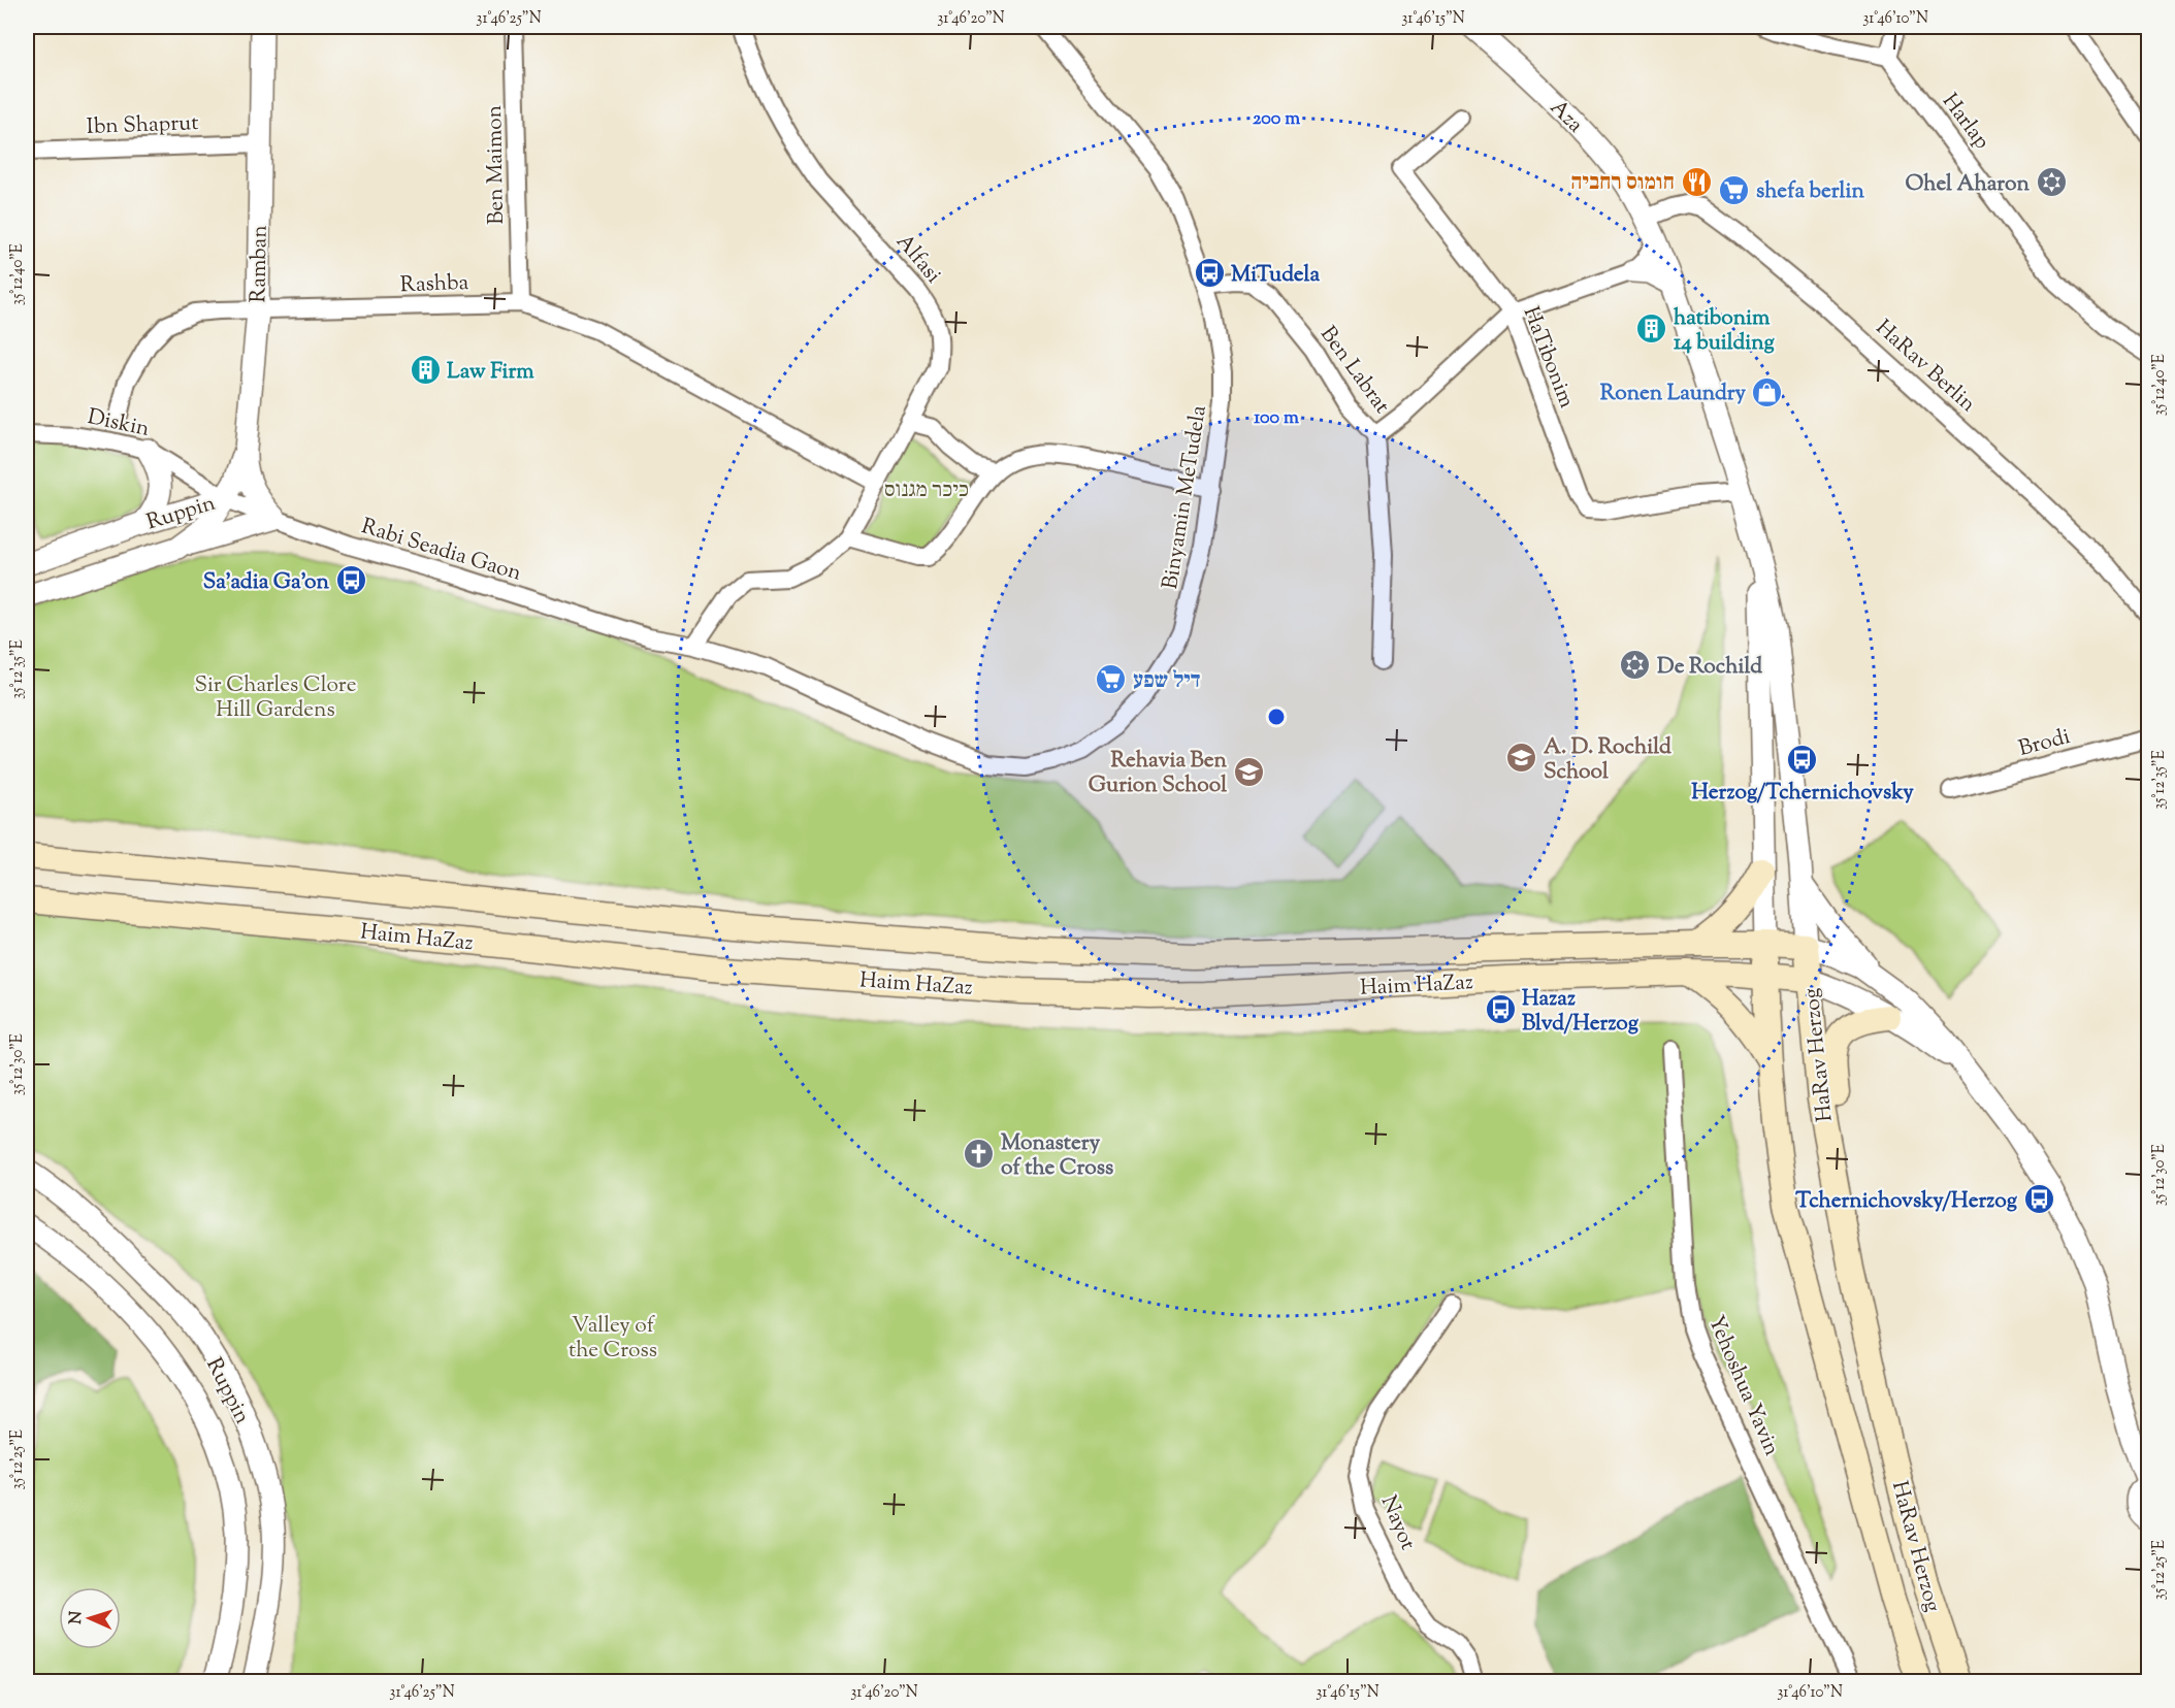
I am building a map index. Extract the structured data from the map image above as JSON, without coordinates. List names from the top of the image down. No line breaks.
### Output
{"streets":{"main road":["Haim HaZaz","HaRav Herzog"],"street":["Aza","Harlap","Ibn Shaprut","Ben Maimon","Alfasi","Ramban","Rashba","HaTibonim","HaRav Berlin","Ben Labrat","Diskin","Binyamin MeTudela","Ruppin","Rabi Seadia Gaon","Brodi","Yehoshua Yavin","Nayot"]},"crossings":[["Aza","HaRav Berlin"],["Aza","HaRav Herzog"],["Ibn Shaprut","Ramban"],["Ben Maimon","Rashba"],["Alfasi","Rashba"],["Ramban","Rashba"],["Ramban","Diskin"],["Ramban","Ruppin"],["Ramban","Rabi Seadia Gaon"],["HaTibonim","HaRav Herzog"],["HaRav Berlin","HaRav Herzog"],["Ben Labrat","Binyamin MeTudela"],["Diskin","Ruppin"],["Diskin","Rabi Seadia Gaon"],["Binyamin MeTudela","Rabi Seadia Gaon"],["Ruppin","Rabi Seadia Gaon"],["Haim HaZaz","HaRav Herzog"]],"parks":["כיכר מגנוס","Sir Charles Clore Hill Gardens","Valley of the Cross"],"places":{"restaurant":["חומוס רחביה"],"synagogue":["Ohel Aharon","De Rochild"],"supermarket":["shefa berlin","דיל שפע"],"bus stop":["MiTudela","Sa'adia Ga'on","Herzog/Tchernichovsky","Hazaz Blvd/Herzog","Tchernichovsky/Herzog"],"building":["hatibonim 14 building","Law Firm"],"shop":["Ronen Laundry"],"school or university":["A. D. Rochild School","Rehavia Ben Gurion School"],"church":["Monastery of the Cross"]},"north":"left","coordinates":["31°46'25\"N","31°46'20\"N","31°46'15\"N","31°46'10\"N","35°12'40\"E","35°12'35\"E","35°12'30\"E","35°12'25\"E"],"rings":["200 m","100 m"]}
